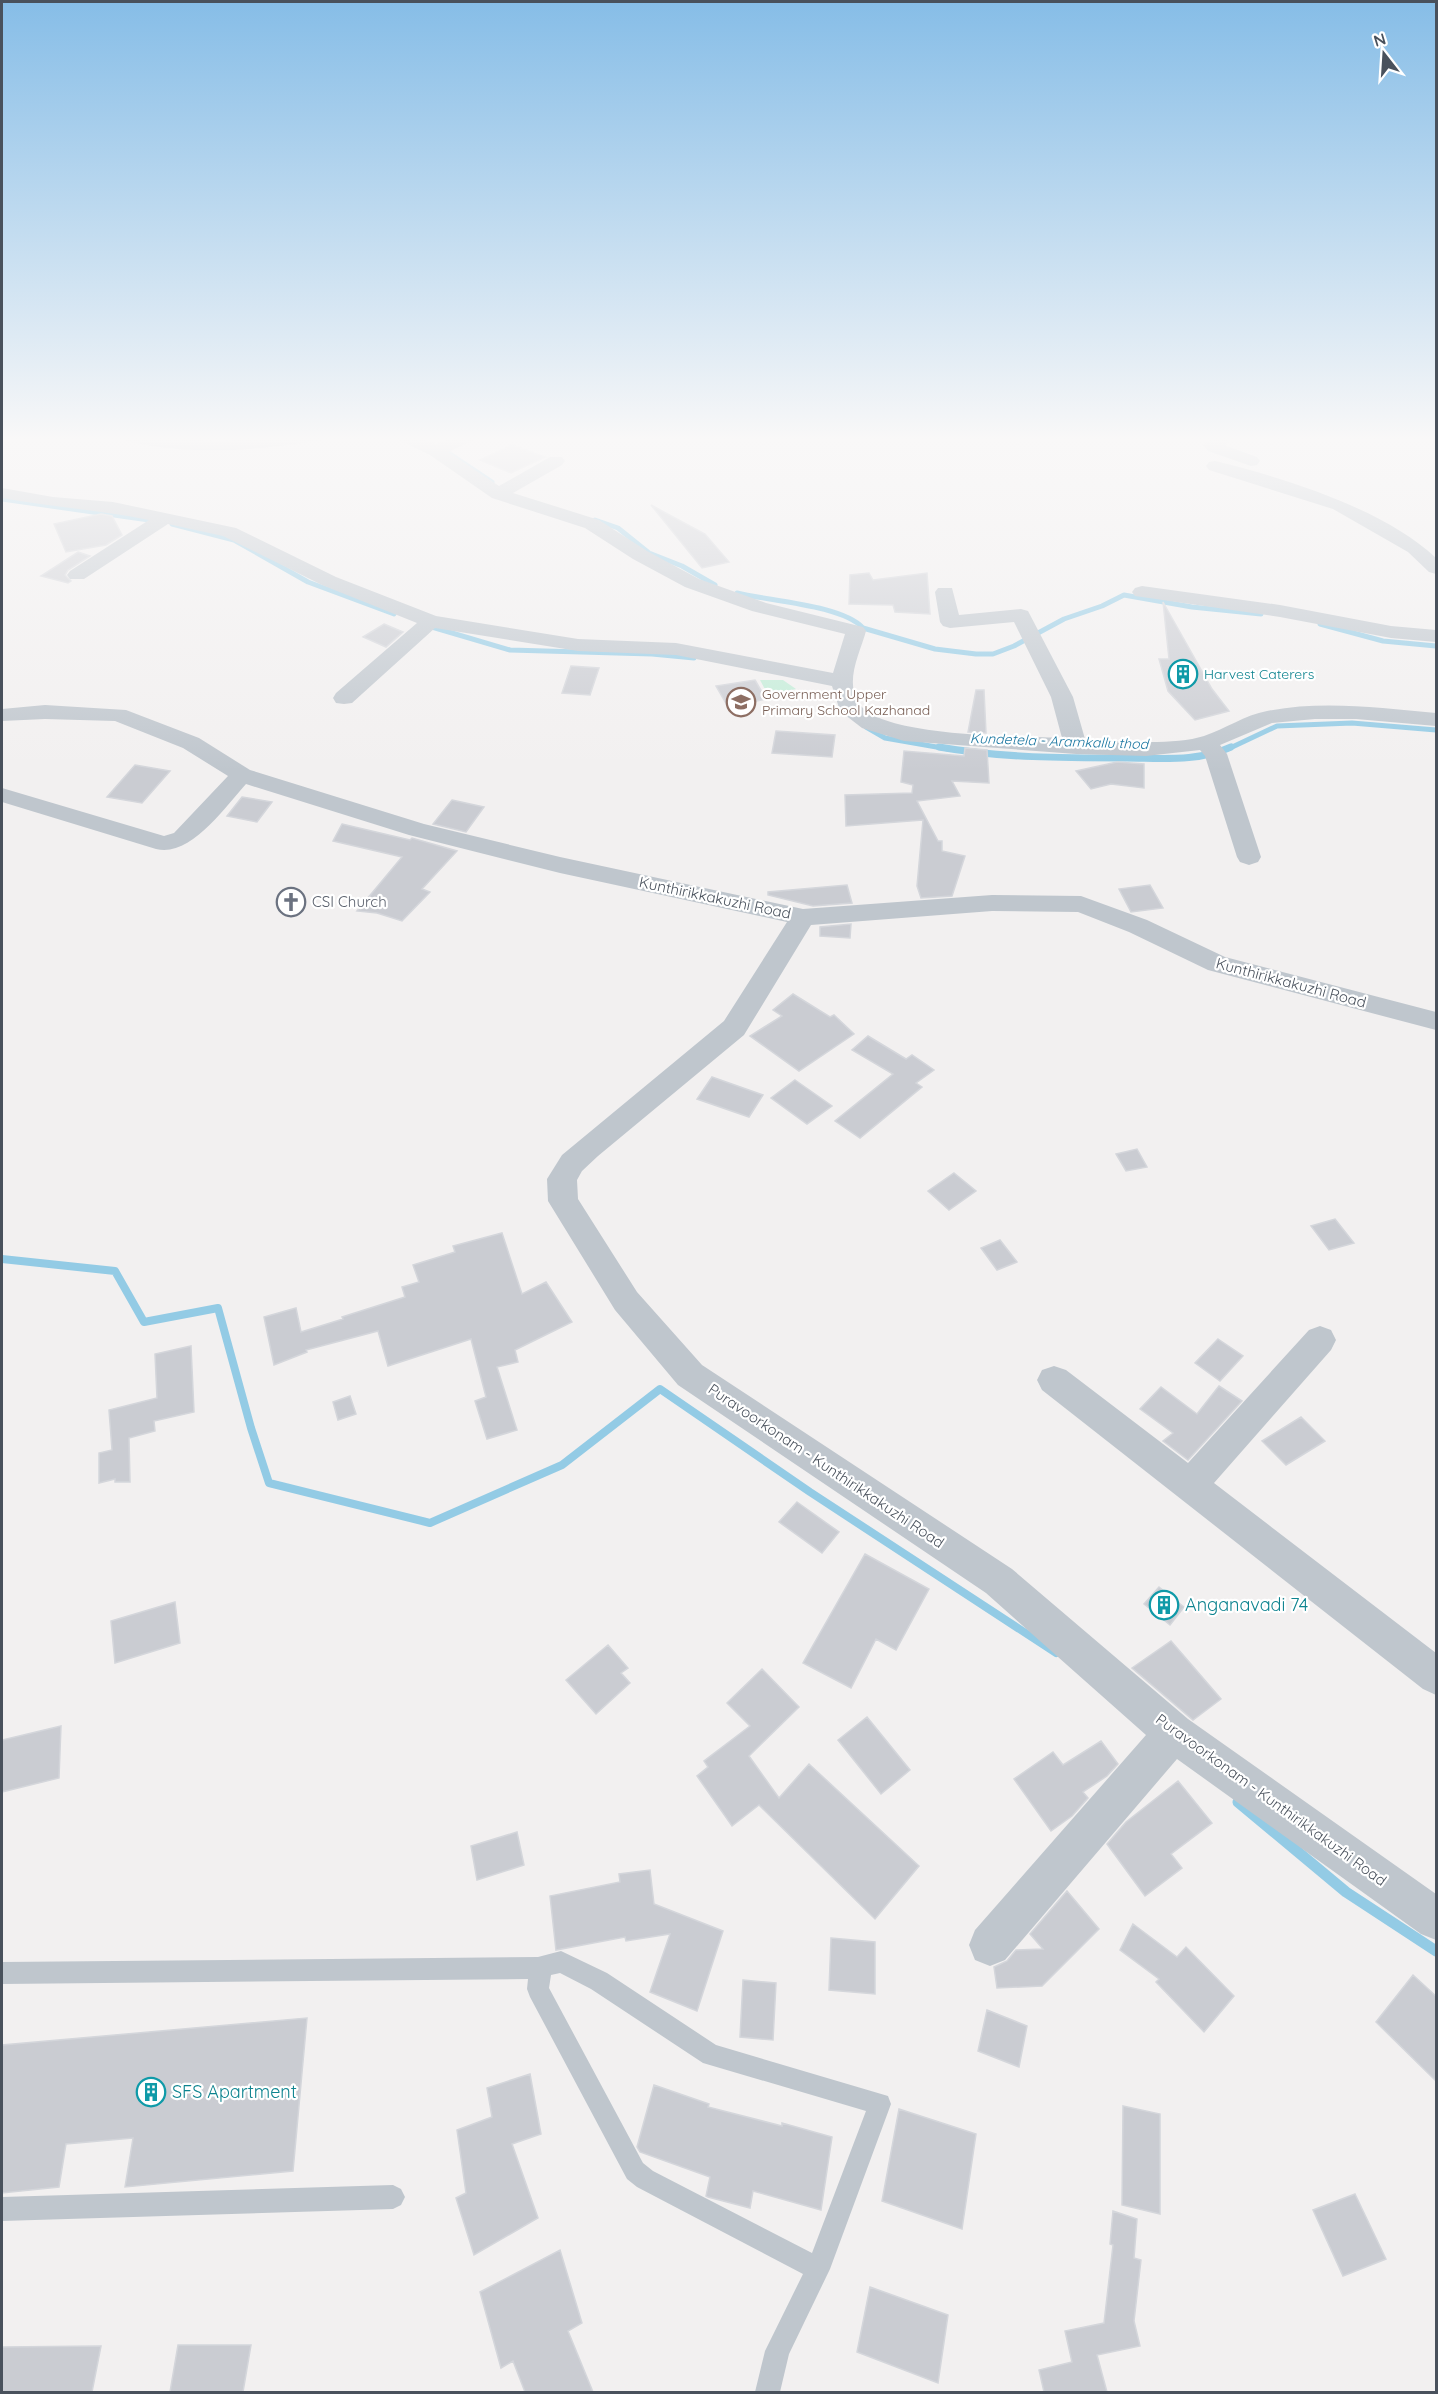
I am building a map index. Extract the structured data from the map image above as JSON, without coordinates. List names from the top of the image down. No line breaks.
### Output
{"streets":{"street":["Kunthirikkakuzhi Road","Puravoorkonam - Kunthirikkakuzhi Road"]},"crossings":[["Kunthirikkakuzhi Road","Puravoorkonam - Kunthirikkakuzhi Road"]],"water":["Kundetela - Aramkallu thod"],"places":{"building":["Harvest Caterers","Anganavadi 74","SFS Apartment"],"school or university":["Government Upper Primary School Kazhanad"],"church":["CSI Church"]},"north":"top"}
